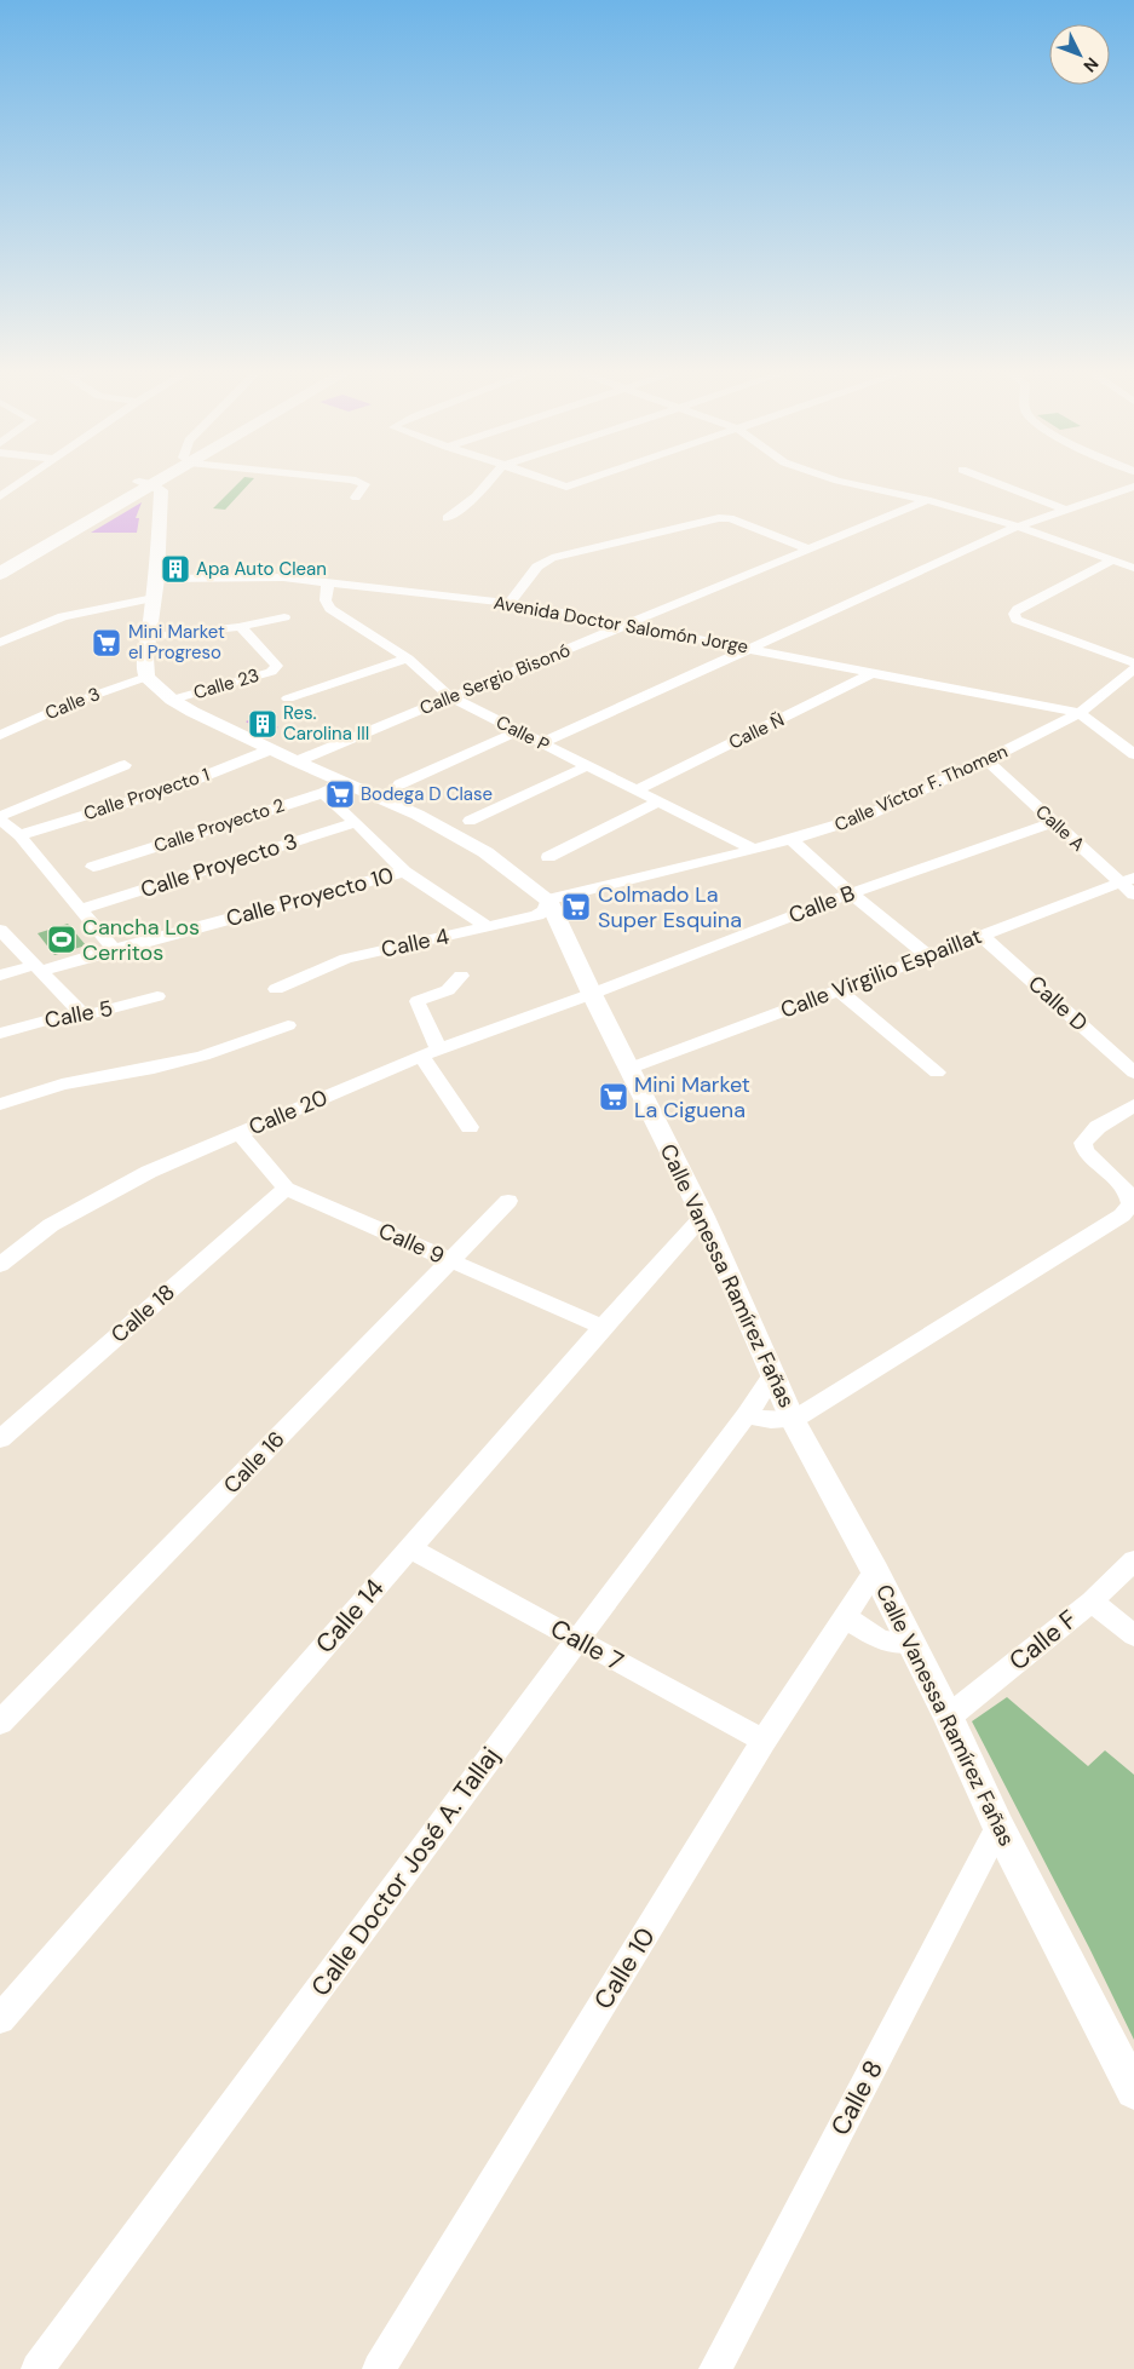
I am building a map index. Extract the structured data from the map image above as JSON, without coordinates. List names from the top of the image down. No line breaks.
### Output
{"streets":{"street":["Avenida Doctor Salomón Jorge","Calle Sergio Bisonó","Calle 23","Calle 3","Calle Ñ","Calle P","Calle Víctor F. Thomen","Calle Proyecto 1","Calle Proyecto 2","Calle A","Calle Proyecto 3","Calle Proyecto 10","Calle B","Calle 4","Calle Virgilio Espaillat","Calle D","Calle 5","Calle 20","Calle 9","Calle Vanessa Ramírez Fañas","Calle 18","Calle 16","Calle 14","Calle F","Calle 7","Calle Doctor José A. Tallaj","Calle 10","Calle 8"]},"crossings":[["Avenida Doctor Salomón Jorge","Calle Sergio Bisonó"],["Avenida Doctor Salomón Jorge","Calle Ñ"],["Avenida Doctor Salomón Jorge","Calle P"],["Avenida Doctor Salomón Jorge","Calle Víctor F. Thomen"],["Calle Sergio Bisonó","Calle P"],["Calle Sergio Bisonó","Calle Vanessa Ramírez Fañas"],["Calle 23","Calle Vanessa Ramírez Fañas"],["Calle 3","Calle Vanessa Ramírez Fañas"],["Calle Ñ","Calle P"],["Calle P","Calle Víctor F. Thomen"],["Calle Víctor F. Thomen","Calle A"],["Calle Víctor F. Thomen","Calle 4"],["Calle Víctor F. Thomen","Calle Vanessa Ramírez Fañas"],["Calle Proyecto 1","Calle Vanessa Ramírez Fañas"],["Calle Proyecto 2","Calle Vanessa Ramírez Fañas"],["Calle A","Calle B"],["Calle A","Calle Virgilio Espaillat"],["Calle B","Calle 20"],["Calle B","Calle Vanessa Ramírez Fañas"],["Calle 4","Calle Vanessa Ramírez Fañas"],["Calle Virgilio Espaillat","Calle D"],["Calle Virgilio Espaillat","Calle Vanessa Ramírez Fañas"],["Calle 20","Calle 9"],["Calle 20","Calle Vanessa Ramírez Fañas"],["Calle 9","Calle 18"],["Calle 9","Calle 16"],["Calle 9","Calle 14"],["Calle Vanessa Ramírez Fañas","Calle 14"],["Calle Vanessa Ramírez Fañas","Calle F"],["Calle Vanessa Ramírez Fañas","Calle Doctor José A. Tallaj"],["Calle Vanessa Ramírez Fañas","Calle 10"],["Calle Vanessa Ramírez Fañas","Calle 8"],["Calle 14","Calle 7"],["Calle 7","Calle Doctor José A. Tallaj"],["Calle 7","Calle 10"]],"places":{"building":["Apa Auto Clean","Res. Carolina III"],"supermarket":["Mini Market el Progreso","Bodega D Clase","Colmado La Super Esquina","Mini Market La Ciguena"],"sports":["Cancha Los Cerritos"]},"north":"bottom right"}
